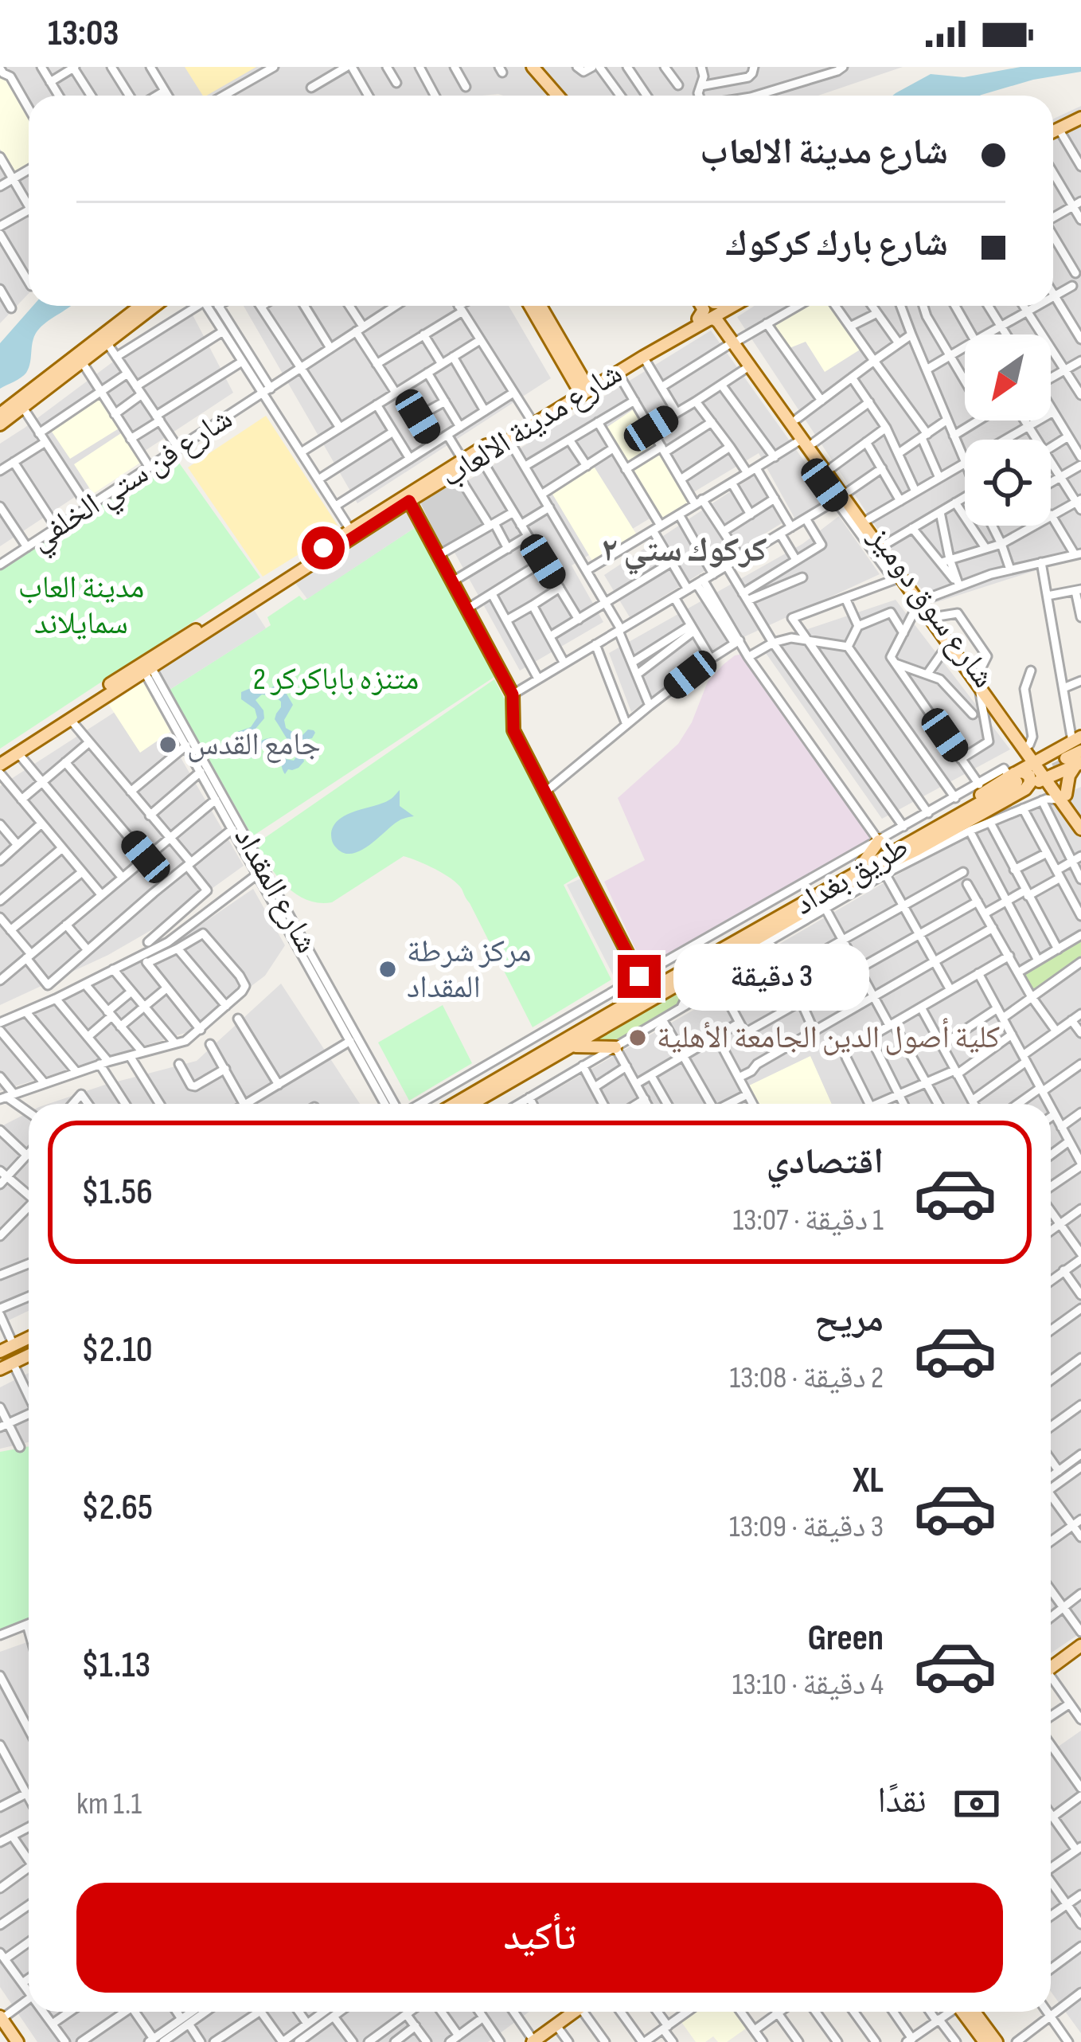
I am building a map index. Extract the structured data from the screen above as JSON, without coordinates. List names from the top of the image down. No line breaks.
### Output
{"streets":{"main road":["شارع مدينة الالعاب","شارع سوق دوميز","طريق بغداد"],"street":["شارع فن ستي الخلفي","شارع المقداد"]},"crossings":[["شارع مدينة الالعاب","شارع المقداد"]],"districts":["كركوك ستي ٢"],"parks":["مدينة العاب سمايلاند","متنزه باباكركر 2"],"places":["جامع القدس","مركز شرطة المقداد","كلية أصول الدين الجامعة الأهلية"],"north":"bottom left","page":{"status":"13:03","banner":["شارع مدينة الالعاب","شارع بارك كركوك"],"bubble":"3 دقيقة","list":[{"name":"اقتصادي","note":"1 دقيقة · 13:07","value":"$1.56"},{"name":"مريح","note":"2 دقيقة · 13:08","value":"$2.10"},{"name":"XL","note":"3 دقيقة · 13:09","value":"$2.65"},{"name":"Green","note":"4 دقيقة · 13:10","value":"$1.13"}],"pay":["نقدًا","1.1 km"],"buttons":"تأكيد"}}
